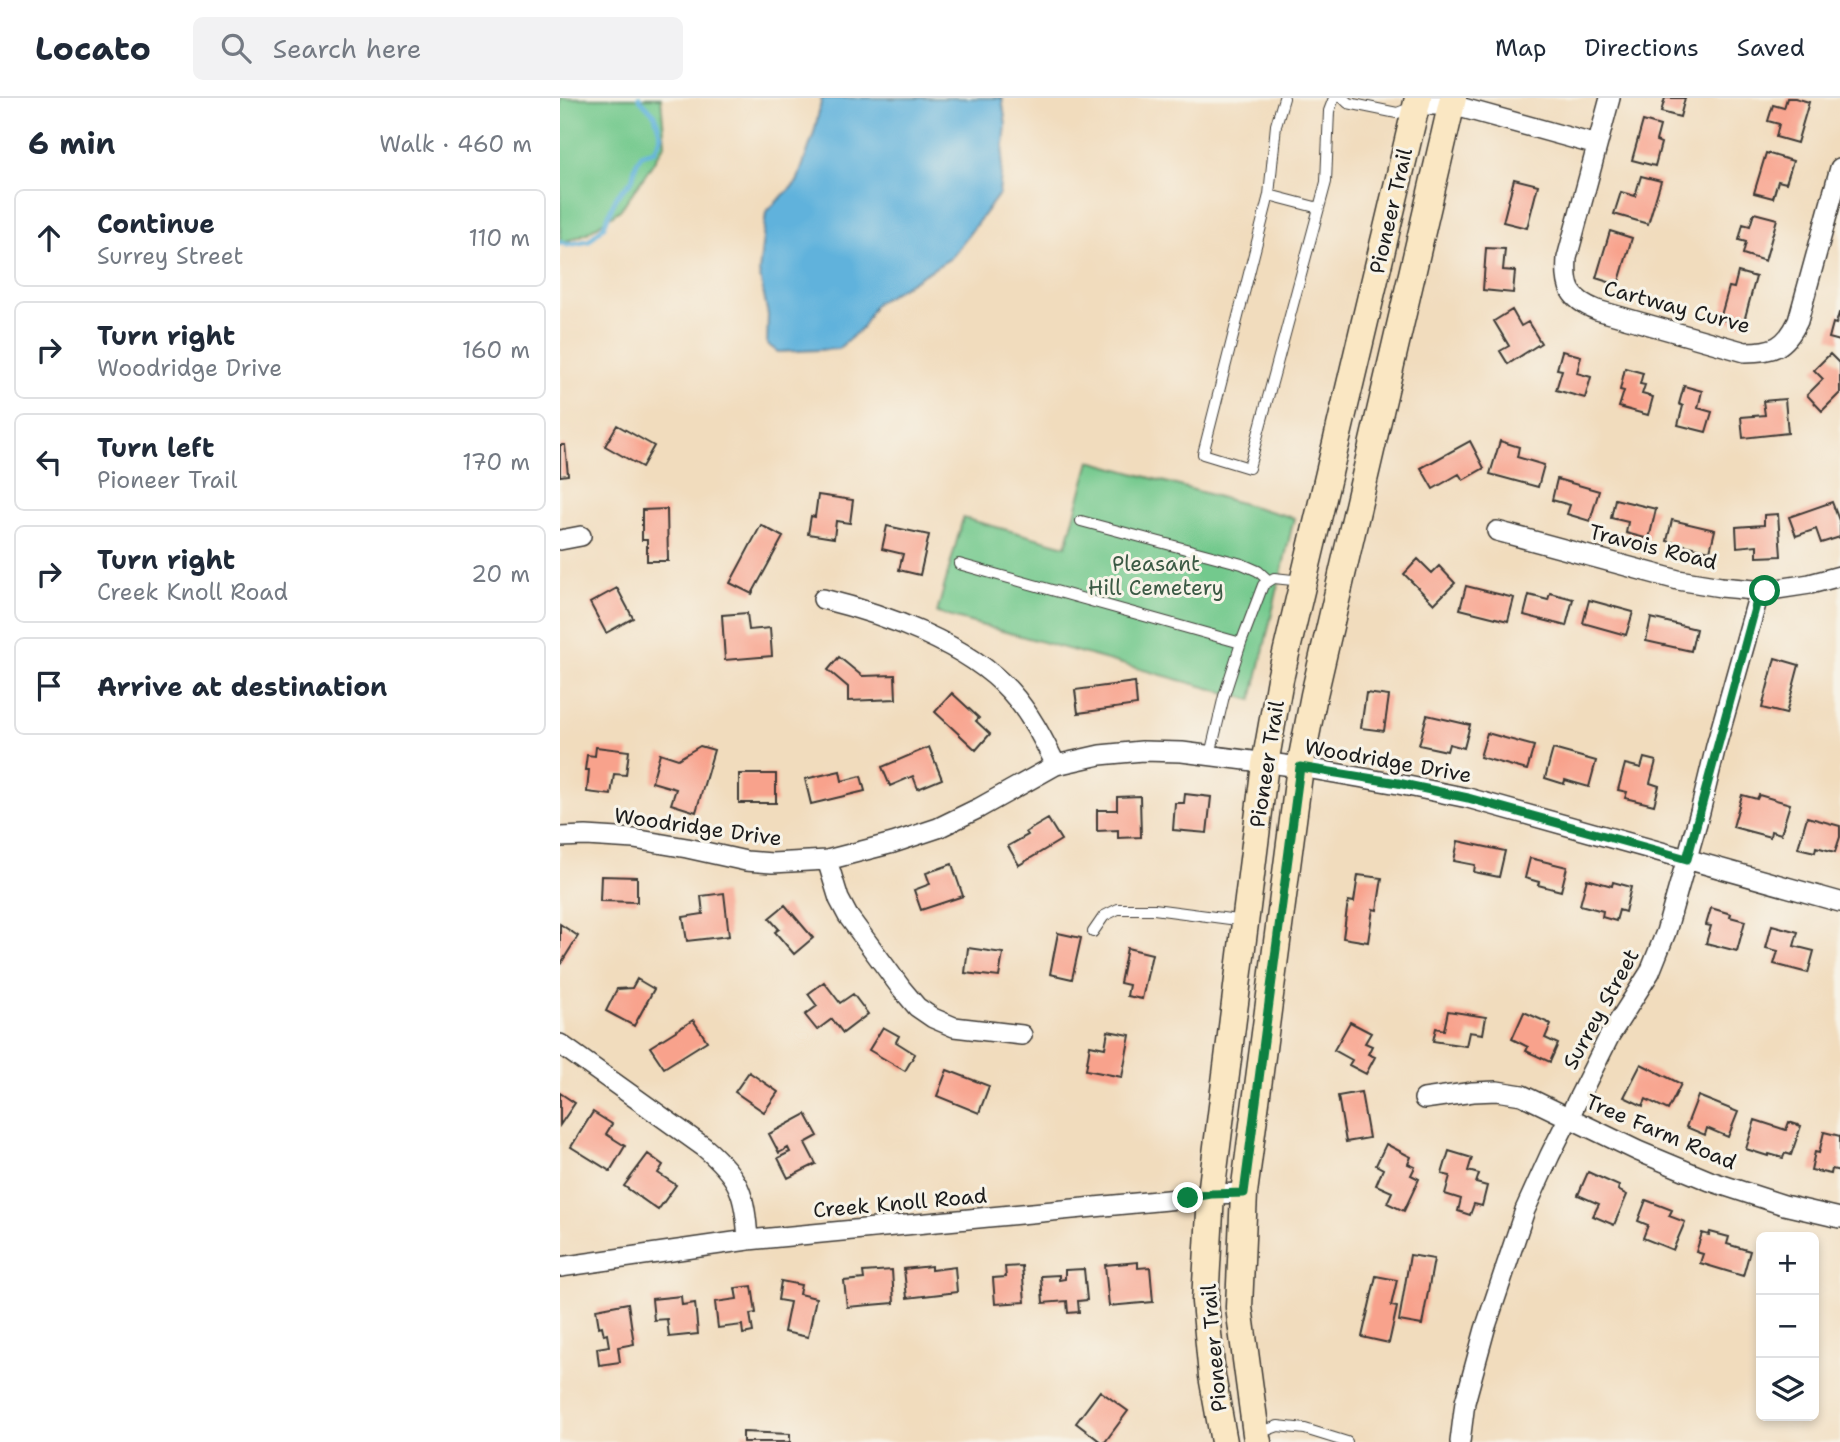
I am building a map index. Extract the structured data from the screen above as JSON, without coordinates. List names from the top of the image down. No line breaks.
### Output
{"streets":{"main road":["Pioneer Trail"],"street":["Cartway Curve","Travois Road","Woodridge Drive","Surrey Street","Tree Farm Road","Creek Knoll Road"]},"crossings":[["Pioneer Trail","Woodridge Drive"],["Pioneer Trail","Creek Knoll Road"],["Travois Road","Surrey Street"],["Woodridge Drive","Surrey Street"],["Surrey Street","Tree Farm Road"]],"parks":["Pleasant Hill Cemetery"],"page":{"header":"Locato","search":"Search here","nav":["Map","Directions","Saved"],"heading":["6 min","Walk · 460 m"],"list":[["Continue","Surrey Street","110 m"],["Turn right","Woodridge Drive","160 m"],["Turn left","Pioneer Trail","170 m"],["Turn right","Creek Knoll Road","20 m"],"Arrive at destination"],"map_buttons":["+","−"]}}
